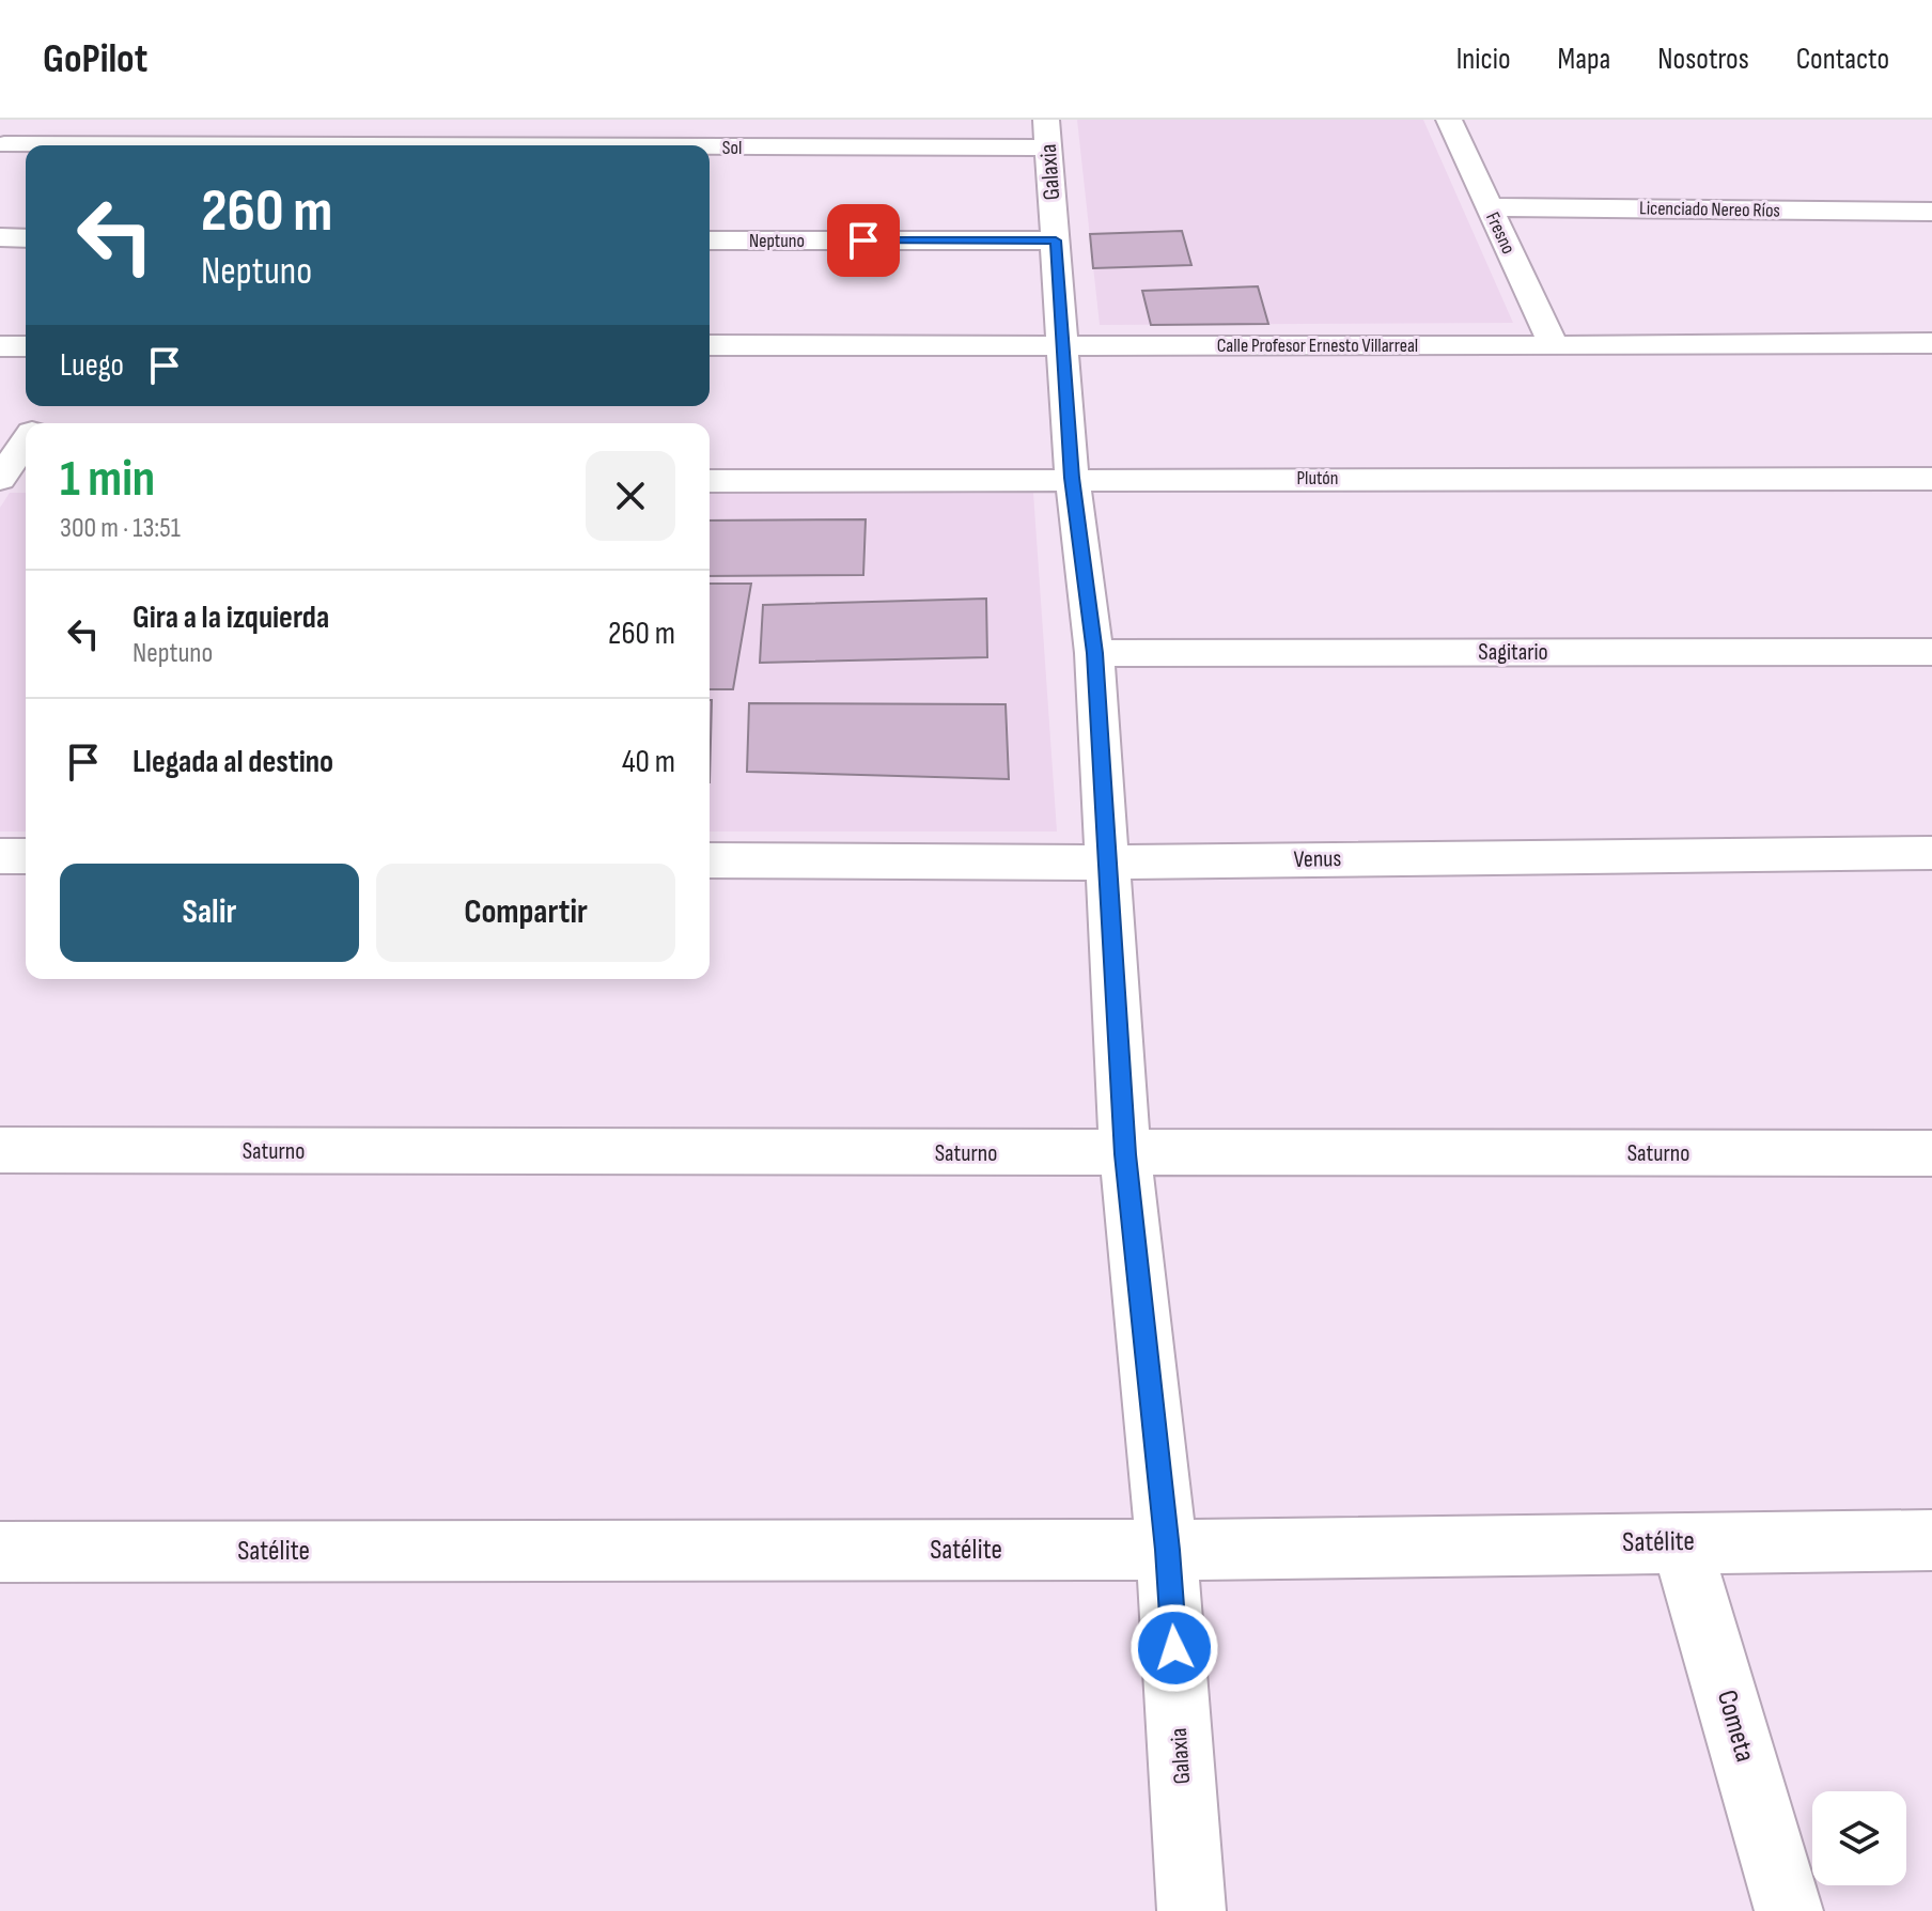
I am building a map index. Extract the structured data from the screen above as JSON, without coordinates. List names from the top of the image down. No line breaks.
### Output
{"streets":{"street":["Sol","Galaxia","Licenciado Nereo Ríos","Fresno","Neptuno","Calle Profesor Ernesto Villarreal","Plutón","Sagitario","Venus","Saturno","Satélite","Cometa"]},"crossings":[["Sol","Galaxia"],["Galaxia","Neptuno"],["Galaxia","Calle Profesor Ernesto Villarreal"],["Galaxia","Plutón"],["Galaxia","Sagitario"],["Galaxia","Venus"],["Galaxia","Saturno"],["Galaxia","Satélite"],["Licenciado Nereo Ríos","Fresno"],["Fresno","Calle Profesor Ernesto Villarreal"],["Satélite","Cometa"]],"page":{"header":"GoPilot","nav":["Inicio","Mapa","Nosotros","Contacto"],"turn":["260 m","Neptuno"],"then":"Luego","heading":["1 min","300 m · 13:51"],"list":[{"name":"Gira a la izquierda","note":"Neptuno","value":"260 m"},{"name":"Llegada al destino","value":"40 m"}],"buttons":["Salir","Compartir"]}}
